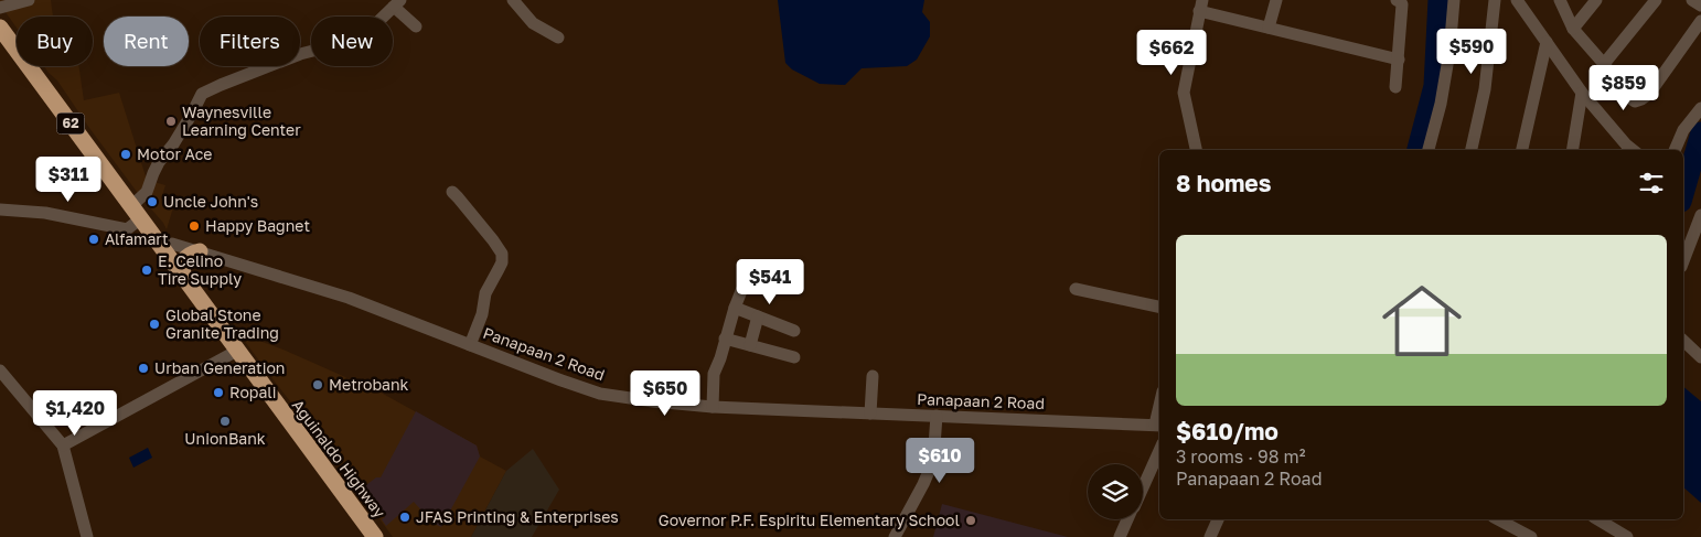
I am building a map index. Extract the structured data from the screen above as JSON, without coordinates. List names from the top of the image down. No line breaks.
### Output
{"streets":{"highway":["62","Aguinaldo Highway"],"street":["Panapaan 2 Road"]},"crossings":[["Panapaan 2 Road","Aguinaldo Highway"]],"places":["Waynesville Learning Center","Motor Ace","Uncle John's","Happy Bagnet","Alfamart","E. Celino Tire Supply","Global Stone Granite Trading","Urban Generation","Metrobank","Ropali","UnionBank","JFAS Printing & Enterprises","Governor P.F. Espiritu Elementary School"],"page":{"chip":["Buy","Rent","Filters","New"],"price":["$590","$662","$859","$311","$541","$650","$1,420","$610"],"heading":"8 homes","list":[{"name":"$610/mo","note":"3 rooms · 98 m² · Panapaan 2 Road"}]}}
